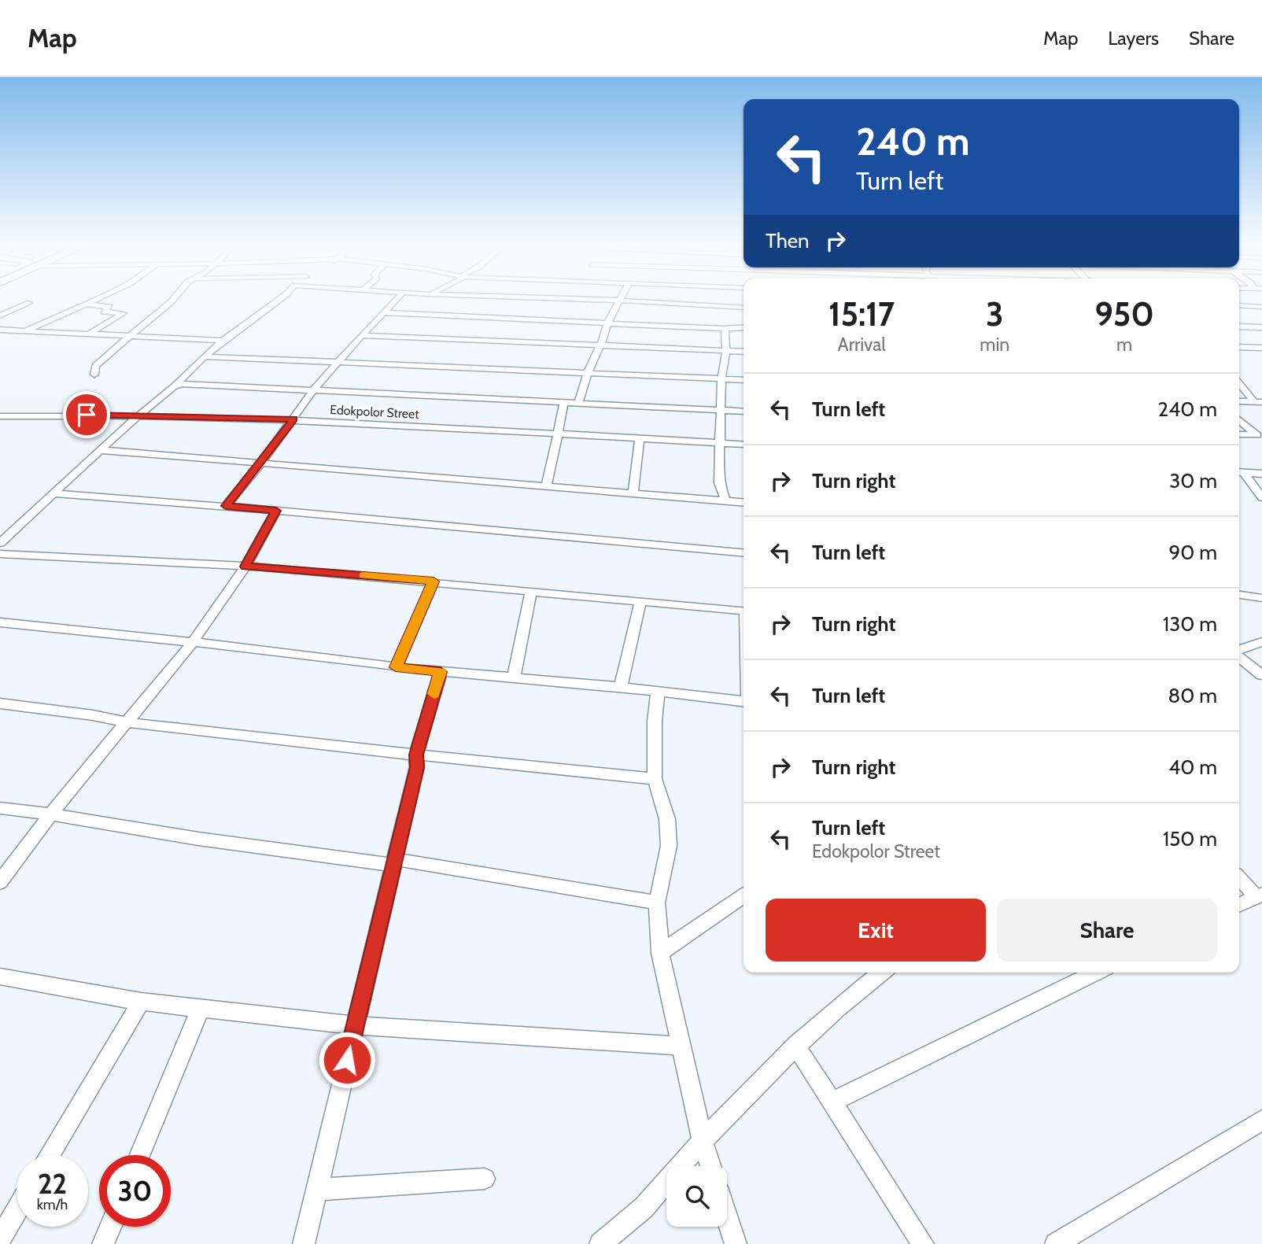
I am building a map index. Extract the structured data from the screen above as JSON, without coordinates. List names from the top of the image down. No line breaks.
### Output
{"streets":{"street":["Edokpolor Street"]},"page":{"header":"Map","nav":["Map","Layers","Share"],"turn":["240 m","Turn left"],"then":"Then","eta":["15:17","Arrival","3","min","950","m"],"list":[{"name":"Turn left","value":"240 m"},{"name":"Turn right","value":"30 m"},{"name":"Turn left","value":"90 m"},{"name":"Turn right","value":"130 m"},{"name":"Turn left","value":"80 m"},{"name":"Turn right","value":"40 m"},{"name":"Turn left","note":"Edokpolor Street","value":"150 m"}],"buttons":["Exit","Share"],"speed":"22 km/h","limit":"30"}}
